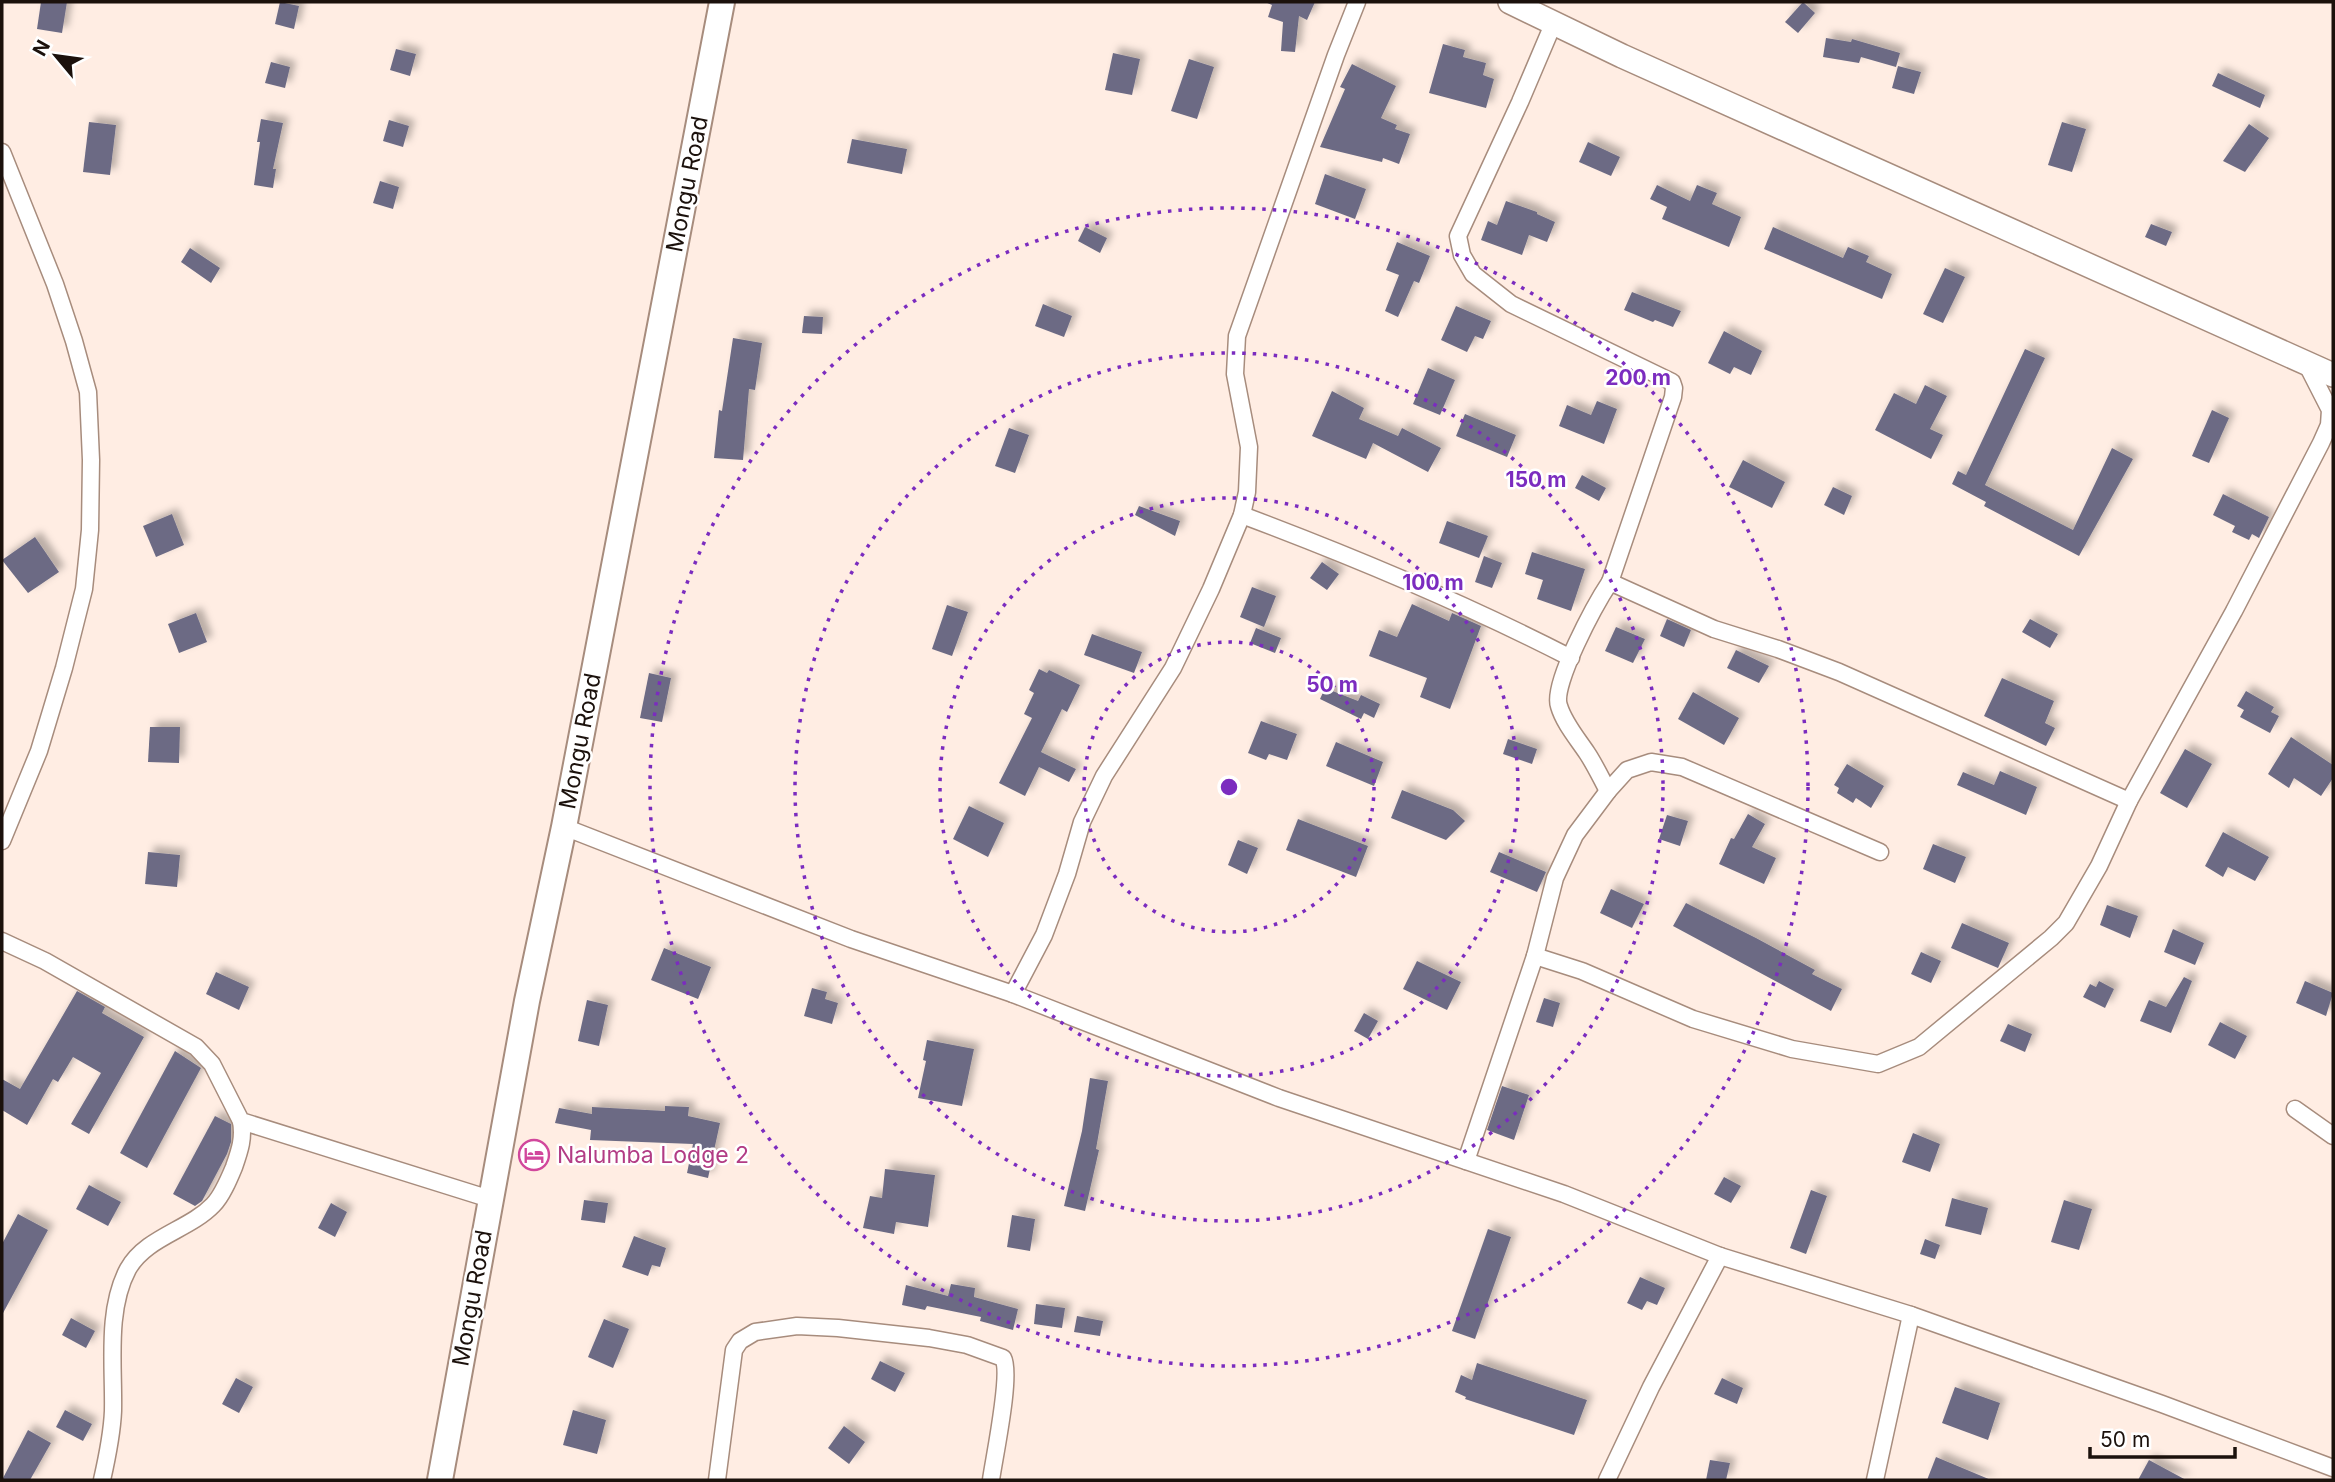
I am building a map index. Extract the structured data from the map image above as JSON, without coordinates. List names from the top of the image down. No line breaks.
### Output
{"streets":{"main road":["Mongu Road"]},"places":{"hotel":["Nalumba Lodge 2"]},"scale_bar":"50 m","north":"top left","rings":["200 m","150 m","100 m","50 m"]}
